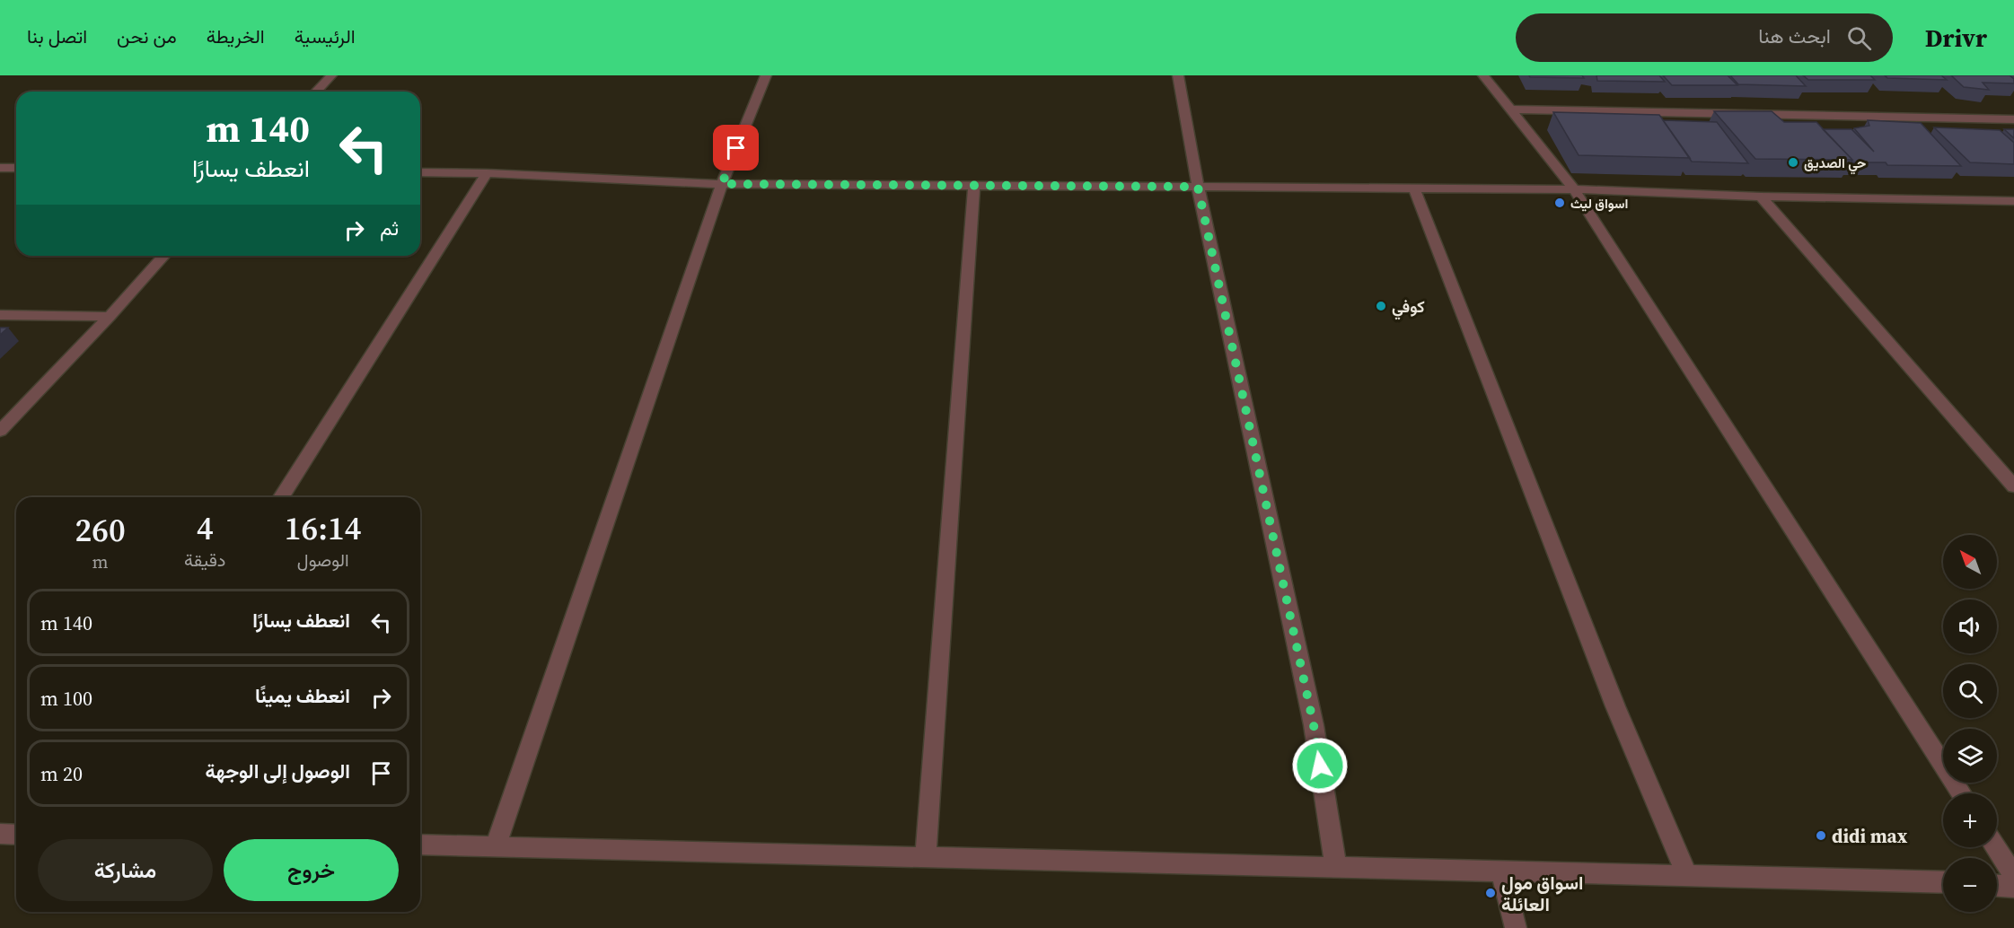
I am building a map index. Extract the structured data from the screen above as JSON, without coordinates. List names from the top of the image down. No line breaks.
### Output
{"places":["حي الصديق","اسواق ليث","كوفي","didi max","اسواق مول العائلة"],"north":"top left","page":{"header":"Drivr","search":"ابحث هنا","nav":["الرئيسية","الخريطة","من نحن","اتصل بنا"],"turn":["140 m","انعطف يسارًا"],"then":"ثم","eta":["16:14","الوصول","4","دقيقة","260","m"],"map_buttons":["+","−"],"list":[{"name":"انعطف يسارًا","value":"140 m"},{"name":"انعطف يمينًا","value":"100 m"},{"name":"الوصول إلى الوجهة","value":"20 m"}],"buttons":["خروج","مشاركة"]}}
